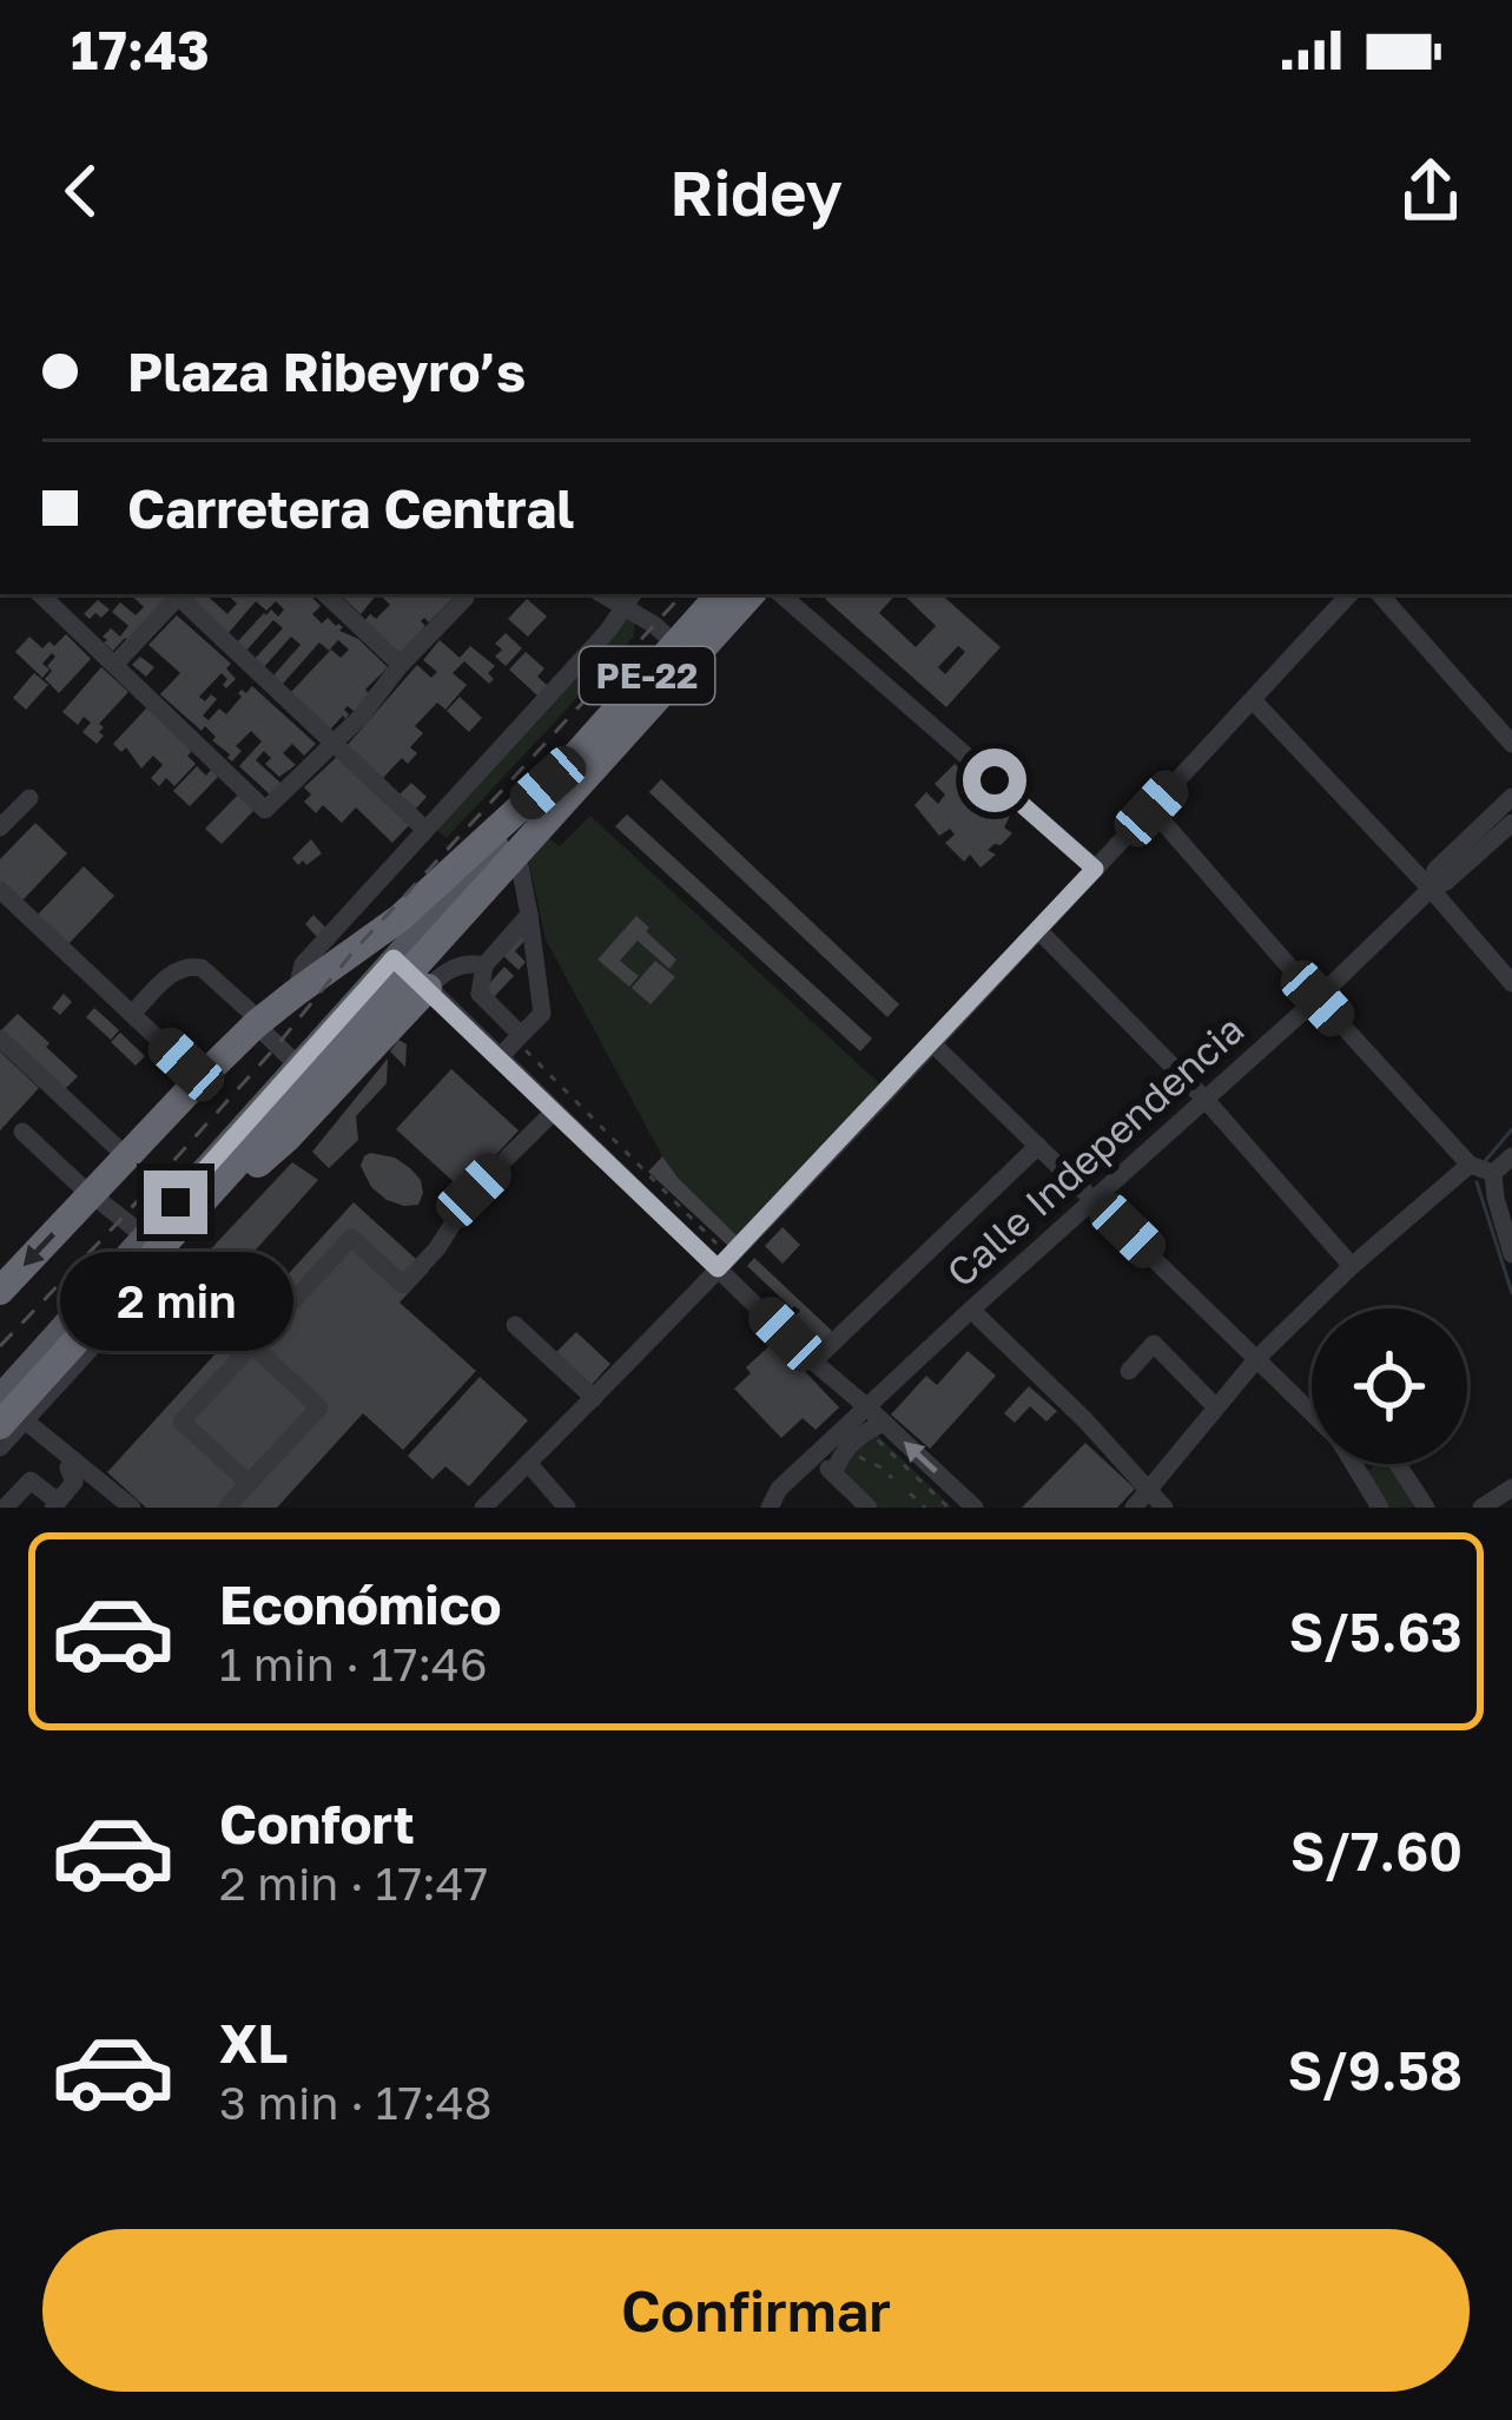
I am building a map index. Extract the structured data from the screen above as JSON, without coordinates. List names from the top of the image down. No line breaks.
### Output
{"streets":{"highway":["PE-22"],"street":["Calle Independencia"]},"page":{"status":"17:43","header":"Ridey","banner":["Plaza Ribeyro’s","Carretera Central"],"bubble":"2 min","list":[{"name":"Económico","note":"1 min · 17:46","value":"S/5.63"},{"name":"Confort","note":"2 min · 17:47","value":"S/7.60"},{"name":"XL","note":"3 min · 17:48","value":"S/9.58"}],"buttons":"Confirmar"}}
